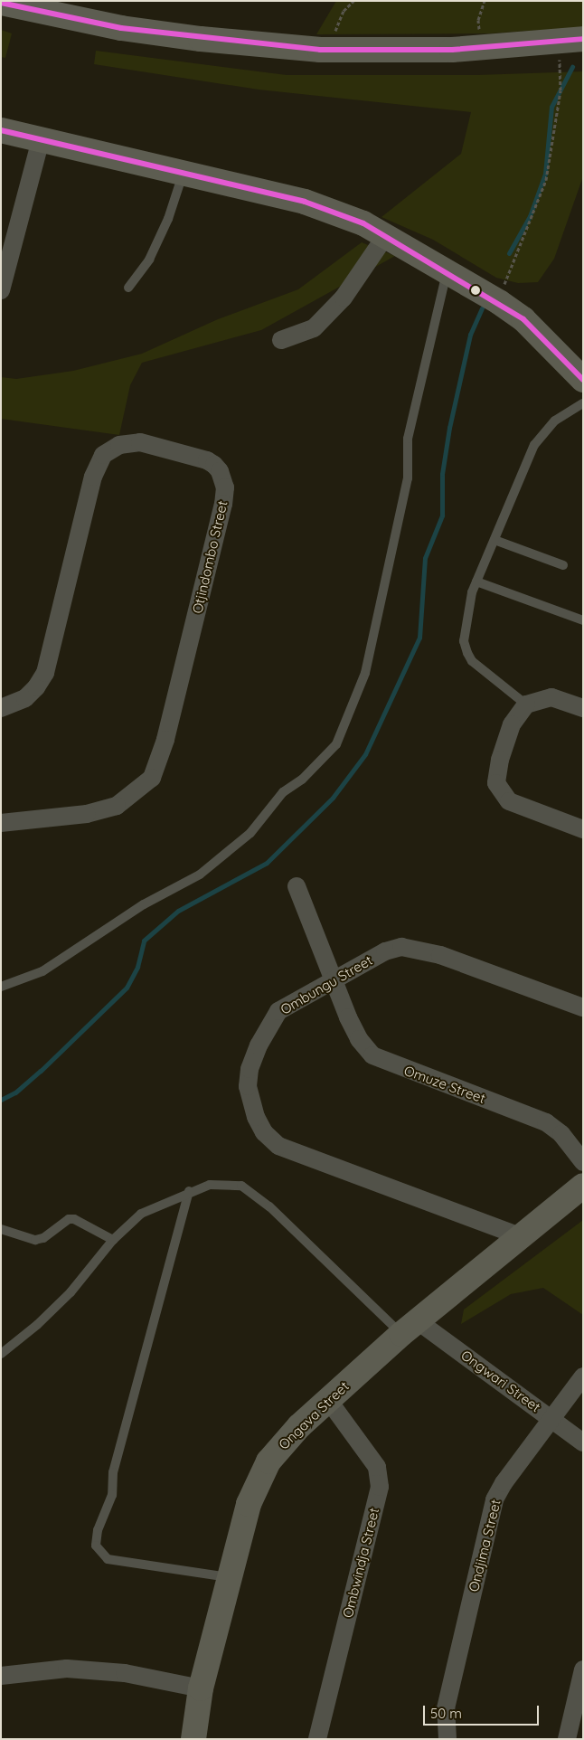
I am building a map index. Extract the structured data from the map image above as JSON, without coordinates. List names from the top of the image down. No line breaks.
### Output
{"streets":{"street":["Otjindombo Street","Ombungu Street","Omuze Street","Ongwari Street","Ongava Street","Ondjima Street","Ombwindja Street"]},"crossings":[["Ombungu Street","Omuze Street"],["Ombungu Street","Ongava Street"],["Ongwari Street","Ongava Street"],["Ongwari Street","Ondjima Street"],["Ongava Street","Ombwindja Street"]],"scale_bar":"50 m"}
